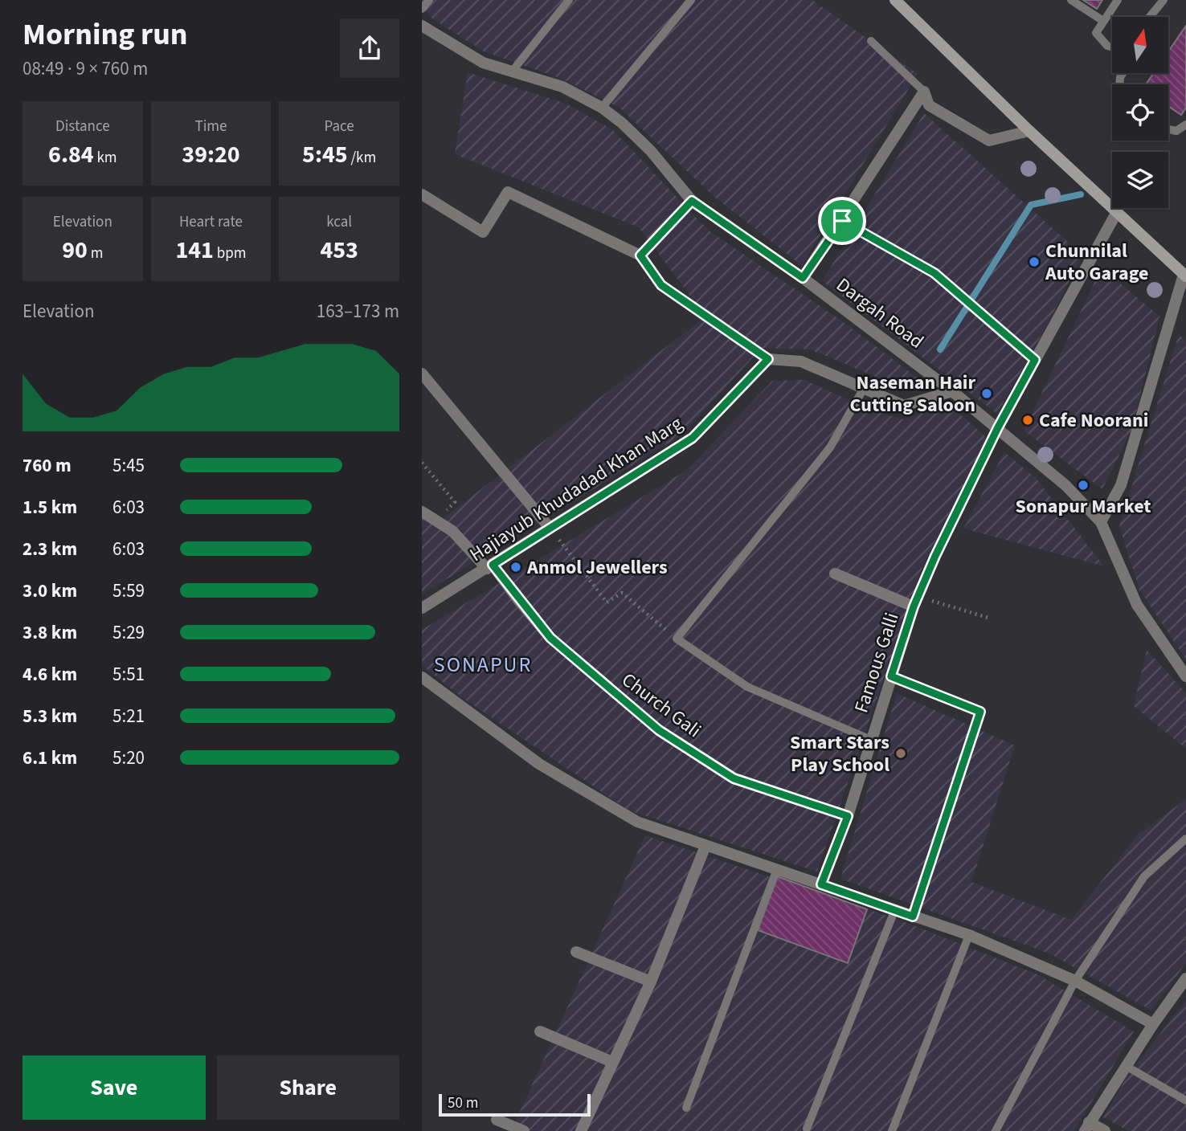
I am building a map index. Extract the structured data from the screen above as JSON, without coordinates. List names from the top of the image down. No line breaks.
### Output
{"streets":{"street":["Dargah Road","Hajiayub Khudadad Khan Marg","Famous Galli","Church Gali"]},"crossings":[["Dargah Road","Famous Galli"],["Hajiayub Khudadad Khan Marg","Church Gali"],["Famous Galli","Church Gali"]],"districts":["SONAPUR"],"places":["Chunnilal Auto Garage","Naseman Hair Cutting Saloon","Cafe Noorani","Sonapur Market","Anmol Jewellers","Smart Stars Play School"],"scale_bar":"50 m","north":"top","page":{"heading":["Morning run","08:49 · 9 × 760 m"],"stats":[["Distance","6.84 km"],["Time","39:20"],["Pace","5:45 /km"],["Elevation","90 m"],["Heart rate","141 bpm"],["kcal","453"]],"chart":["Elevation","163–173 m"],"list":[{"name":"760 m","note":"5:45"},{"name":"1.5 km","note":"6:03"},{"name":"2.3 km","note":"6:03"},{"name":"3.0 km","note":"5:59"},{"name":"3.8 km","note":"5:29"},{"name":"4.6 km","note":"5:51"},{"name":"5.3 km","note":"5:21"},{"name":"6.1 km","note":"5:20"}],"buttons":["Save","Share"],"scale":"50 m"}}
